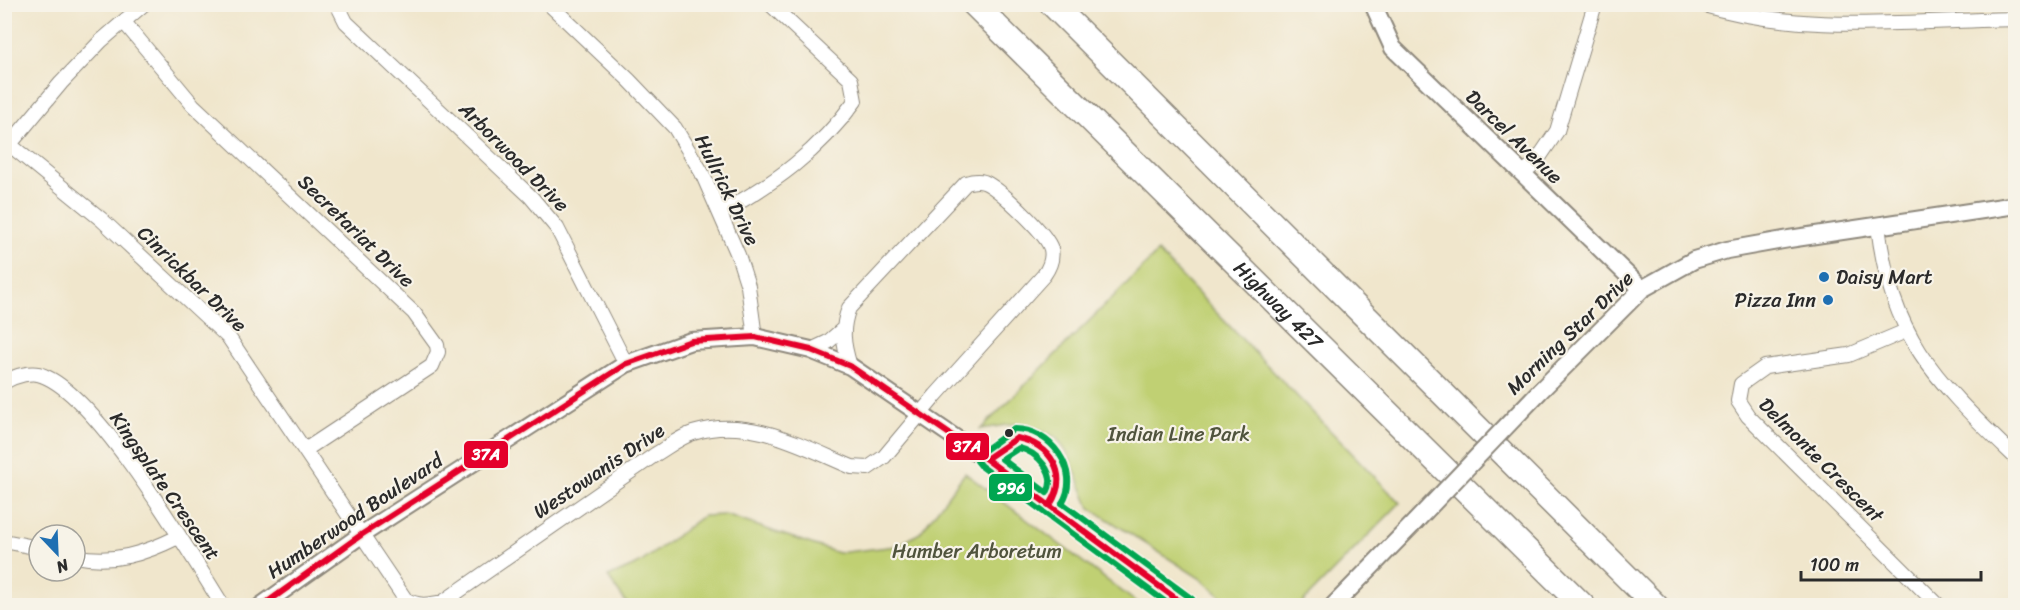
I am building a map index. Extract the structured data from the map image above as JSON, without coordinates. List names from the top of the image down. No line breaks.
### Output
{"streets":{"highway":["Highway 427"],"street":["Darcel Avenue","Arborwood Drive","Hullrick Drive","Secretariat Drive","Cinrickbar Drive","Morning Star Drive","Delmonte Crescent","Westowanis Drive","Kingsplate Crescent","Humberwood Boulevard"]},"crossings":[["Darcel Avenue","Morning Star Drive"],["Arborwood Drive","Humberwood Boulevard"],["Hullrick Drive","Humberwood Boulevard"],["Secretariat Drive","Cinrickbar Drive"],["Cinrickbar Drive","Westowanis Drive"],["Cinrickbar Drive","Humberwood Boulevard"],["Westowanis Drive","Humberwood Boulevard"]],"parks":["Indian Line Park","Humber Arboretum"],"places":["Daisy Mart","Pizza Inn"],"lines":["transit line 37A","transit line 996"],"scale_bar":"100 m","north":"bottom right"}
